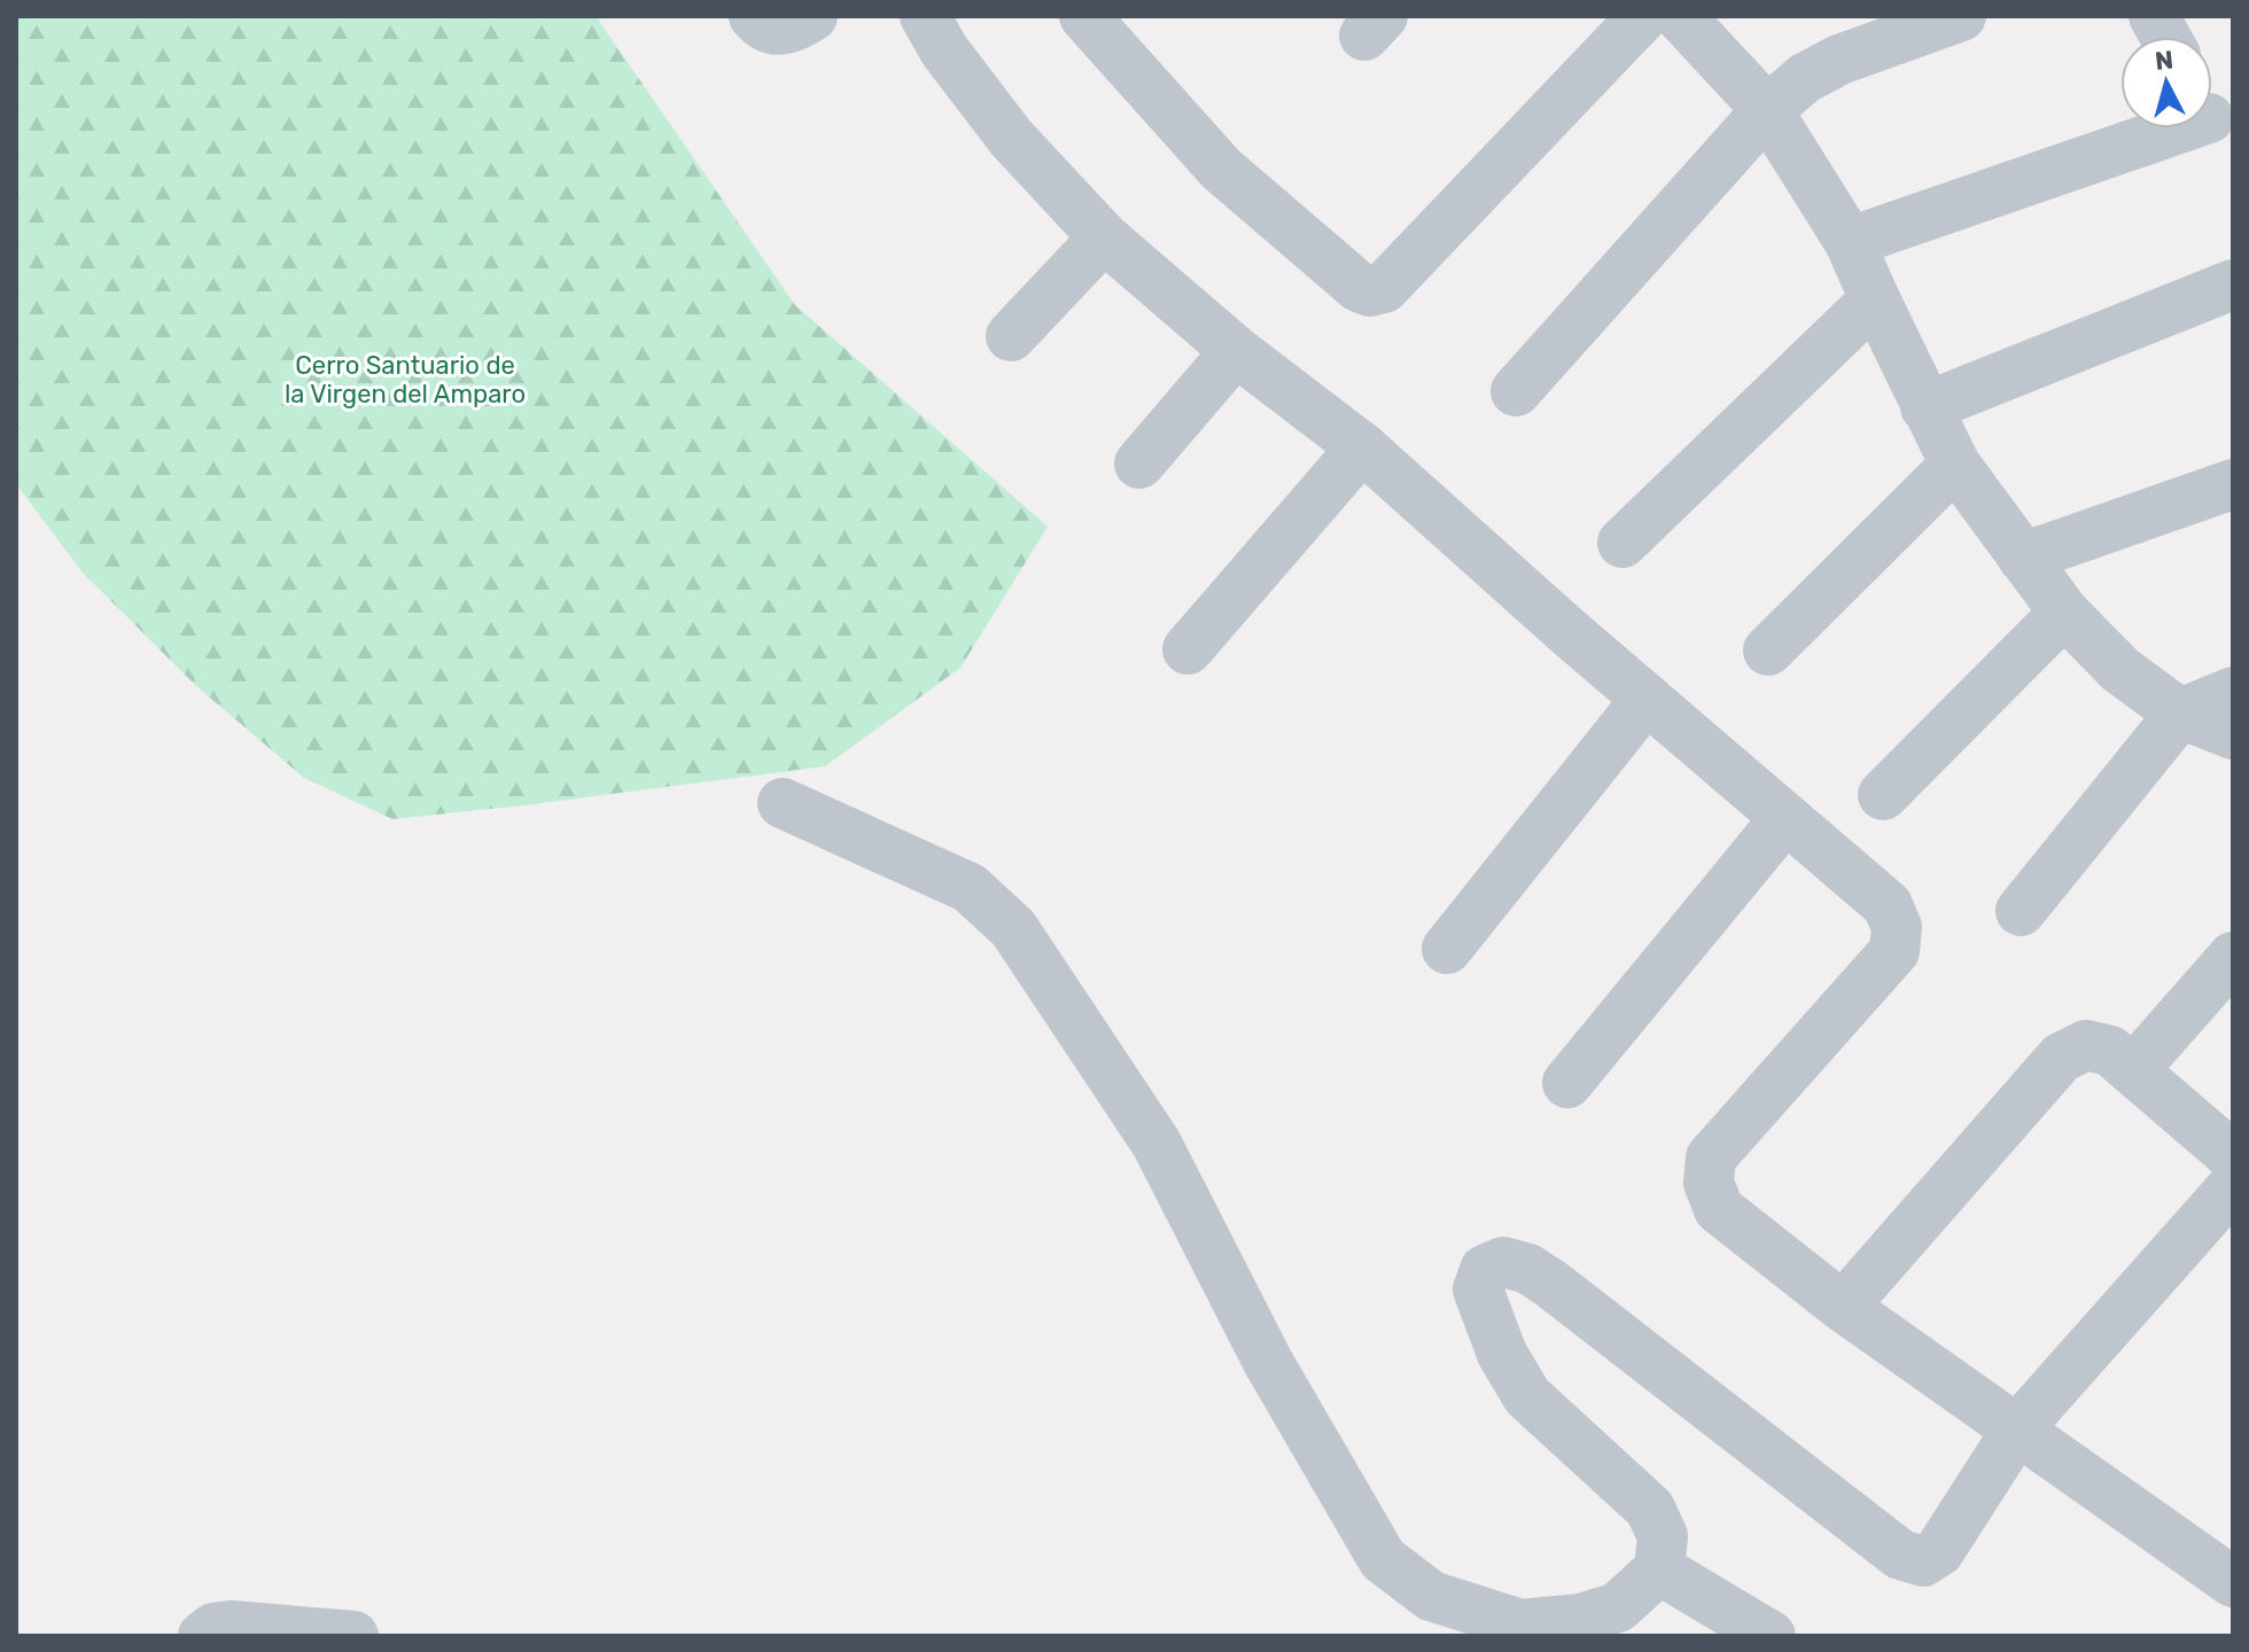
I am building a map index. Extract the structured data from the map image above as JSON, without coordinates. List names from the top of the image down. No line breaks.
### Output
{"parks":["Cerro Santuario de la Virgen del Amparo"],"north":"top"}
